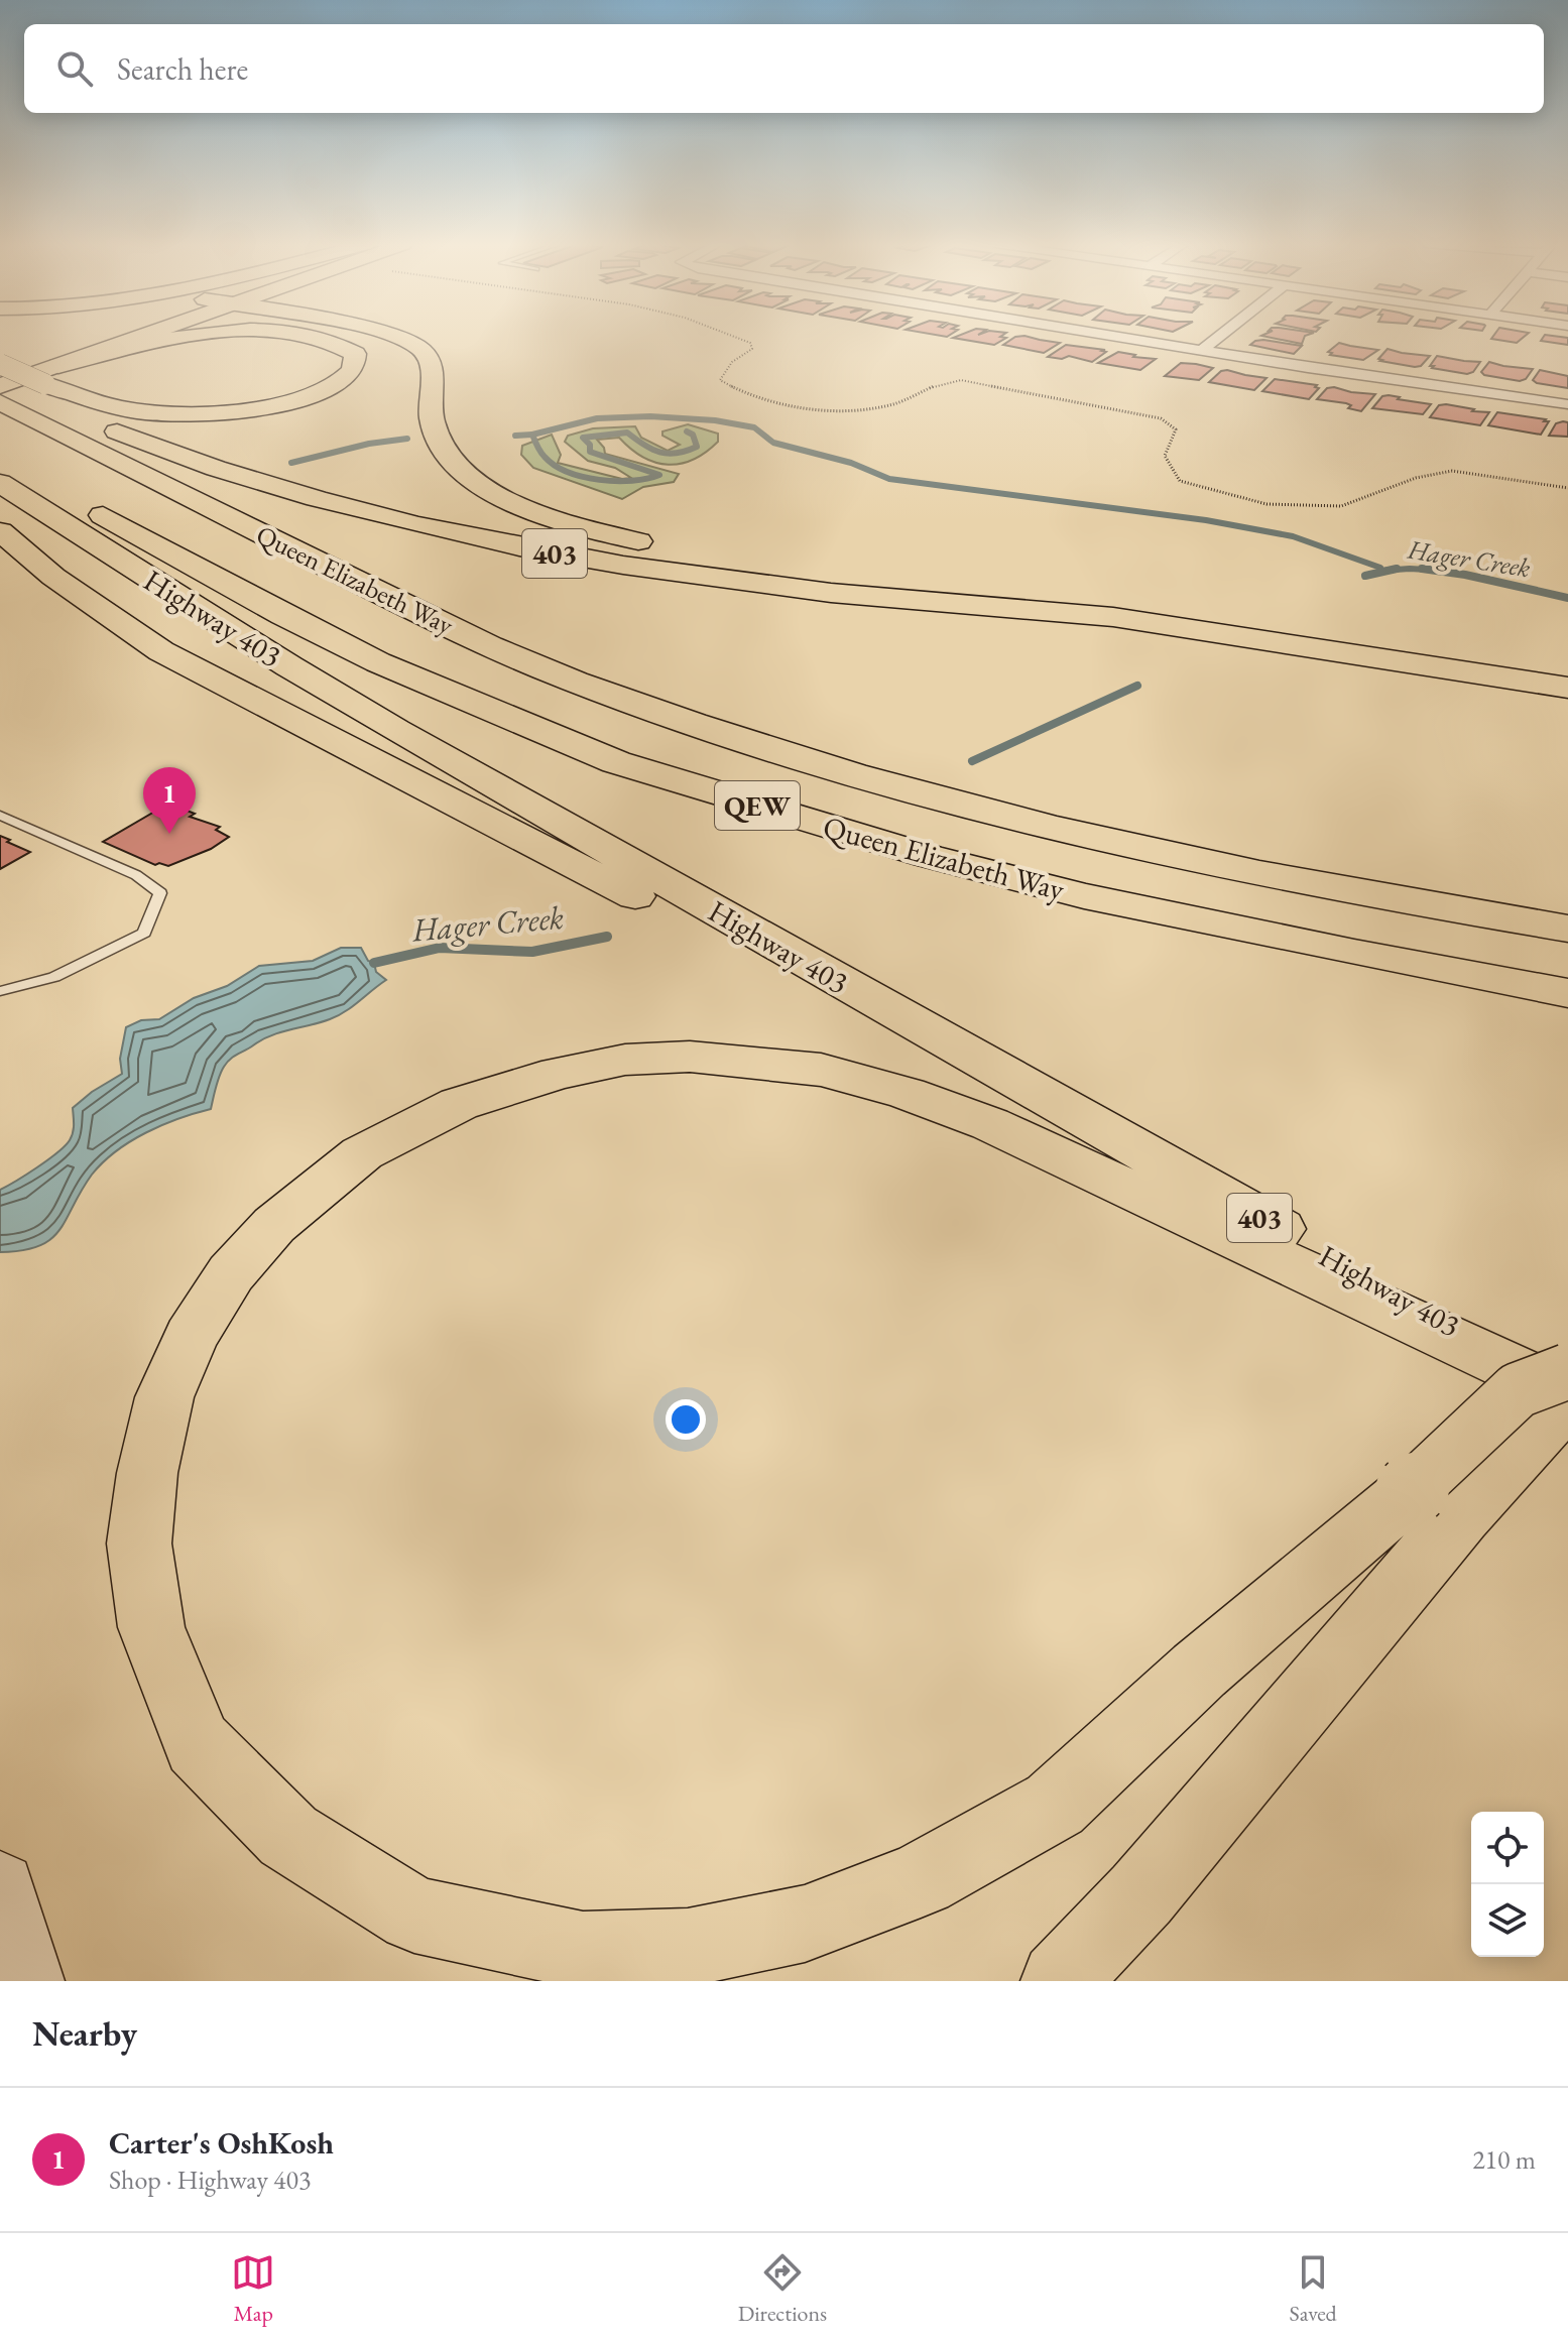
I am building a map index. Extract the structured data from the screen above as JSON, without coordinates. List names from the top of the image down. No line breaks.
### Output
{"streets":{"main road":["403","Queen Elizabeth Way","Highway 403","QEW"]},"crossings":[["403","Queen Elizabeth Way"]],"water":["Hager Creek"],"page":{"search":"Search here","pins":"1","heading":"Nearby","list":[{"mark":"1","name":"Carter's OshKosh","note":"Shop · Highway 403","value":"210 m"}],"nav":["Map","Directions","Saved"]}}
